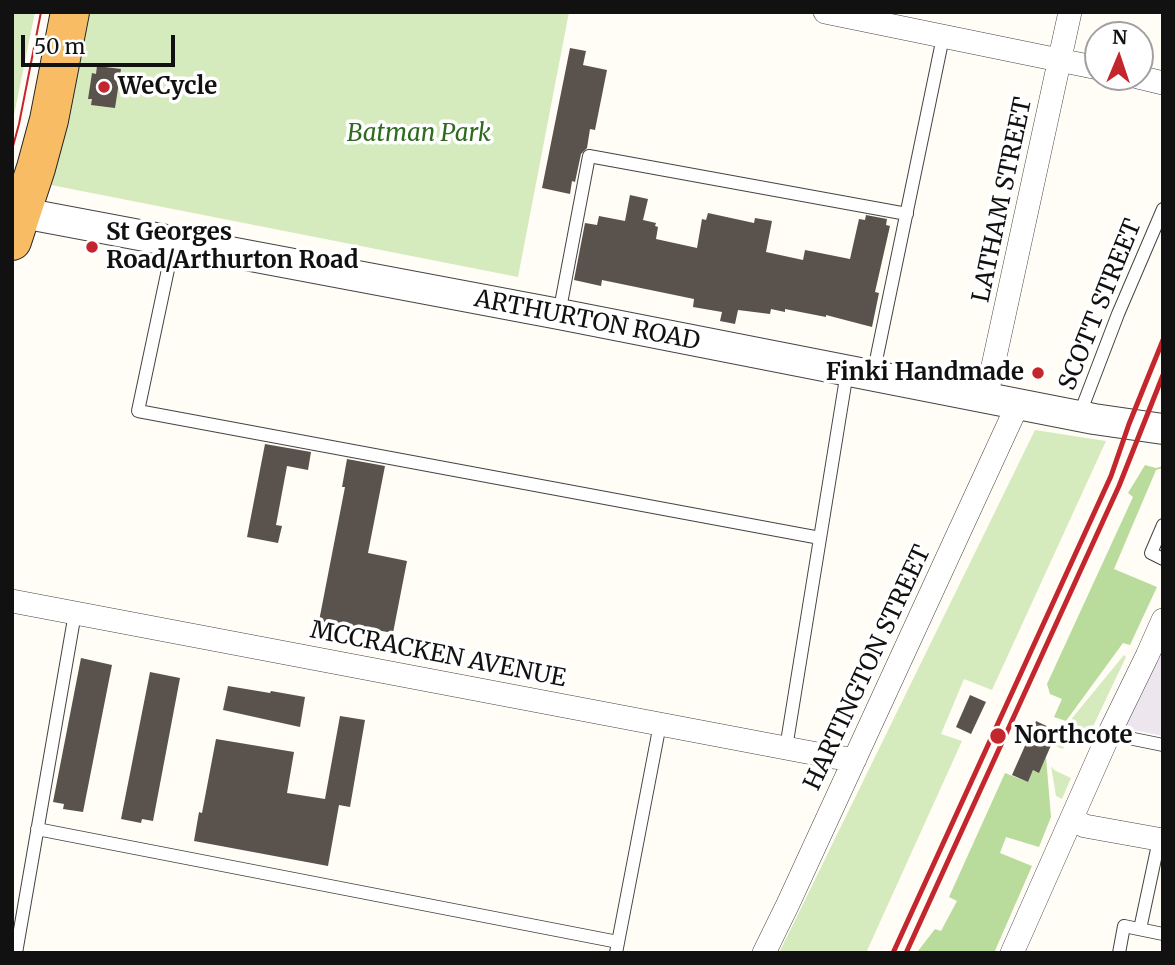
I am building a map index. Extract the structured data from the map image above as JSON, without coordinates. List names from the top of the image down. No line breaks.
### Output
{"streets":{"street":["LATHAM STREET","ARTHURTON ROAD","MCCRACKEN AVENUE","HARTINGTON STREET"],"lane":["SCOTT STREET"]},"crossings":[["LATHAM STREET","ARTHURTON ROAD"],["SCOTT STREET","ARTHURTON ROAD"],["ARTHURTON ROAD","HARTINGTON STREET"],["MCCRACKEN AVENUE","HARTINGTON STREET"]],"parks":["Batman Park"],"places":["WeCycle","St Georges Road/Arthurton Road","Finki Handmade","Northcote"],"scale_bar":"50 m","north":"top"}
